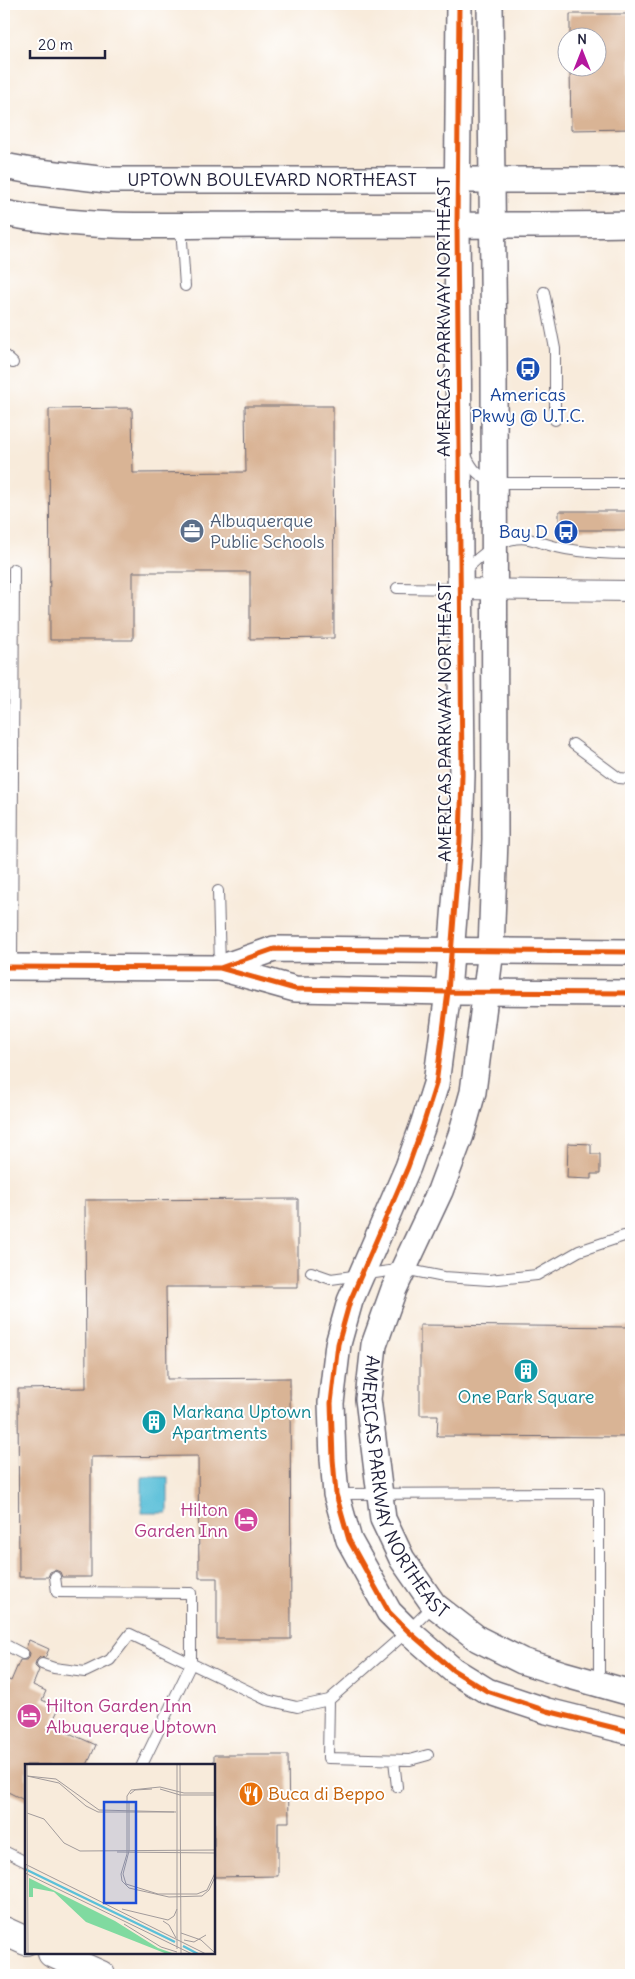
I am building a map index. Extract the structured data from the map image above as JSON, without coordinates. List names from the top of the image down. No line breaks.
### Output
{"streets":{"street":["UPTOWN BOULEVARD NORTHEAST","AMERICAS PARKWAY NORTHEAST"]},"crossings":[["UPTOWN BOULEVARD NORTHEAST","AMERICAS PARKWAY NORTHEAST"]],"places":{"bus stop":["Americas Pkwy @ U.T.C.","Bay D"],"office":["Albuquerque Public Schools"],"building":["One Park Square","Markana Uptown Apartments"],"hotel":["Hilton Garden Inn","Hilton Garden Inn Albuquerque Uptown"],"restaurant":["Buca di Beppo"]},"scale_bar":"20 m","north":"top"}
